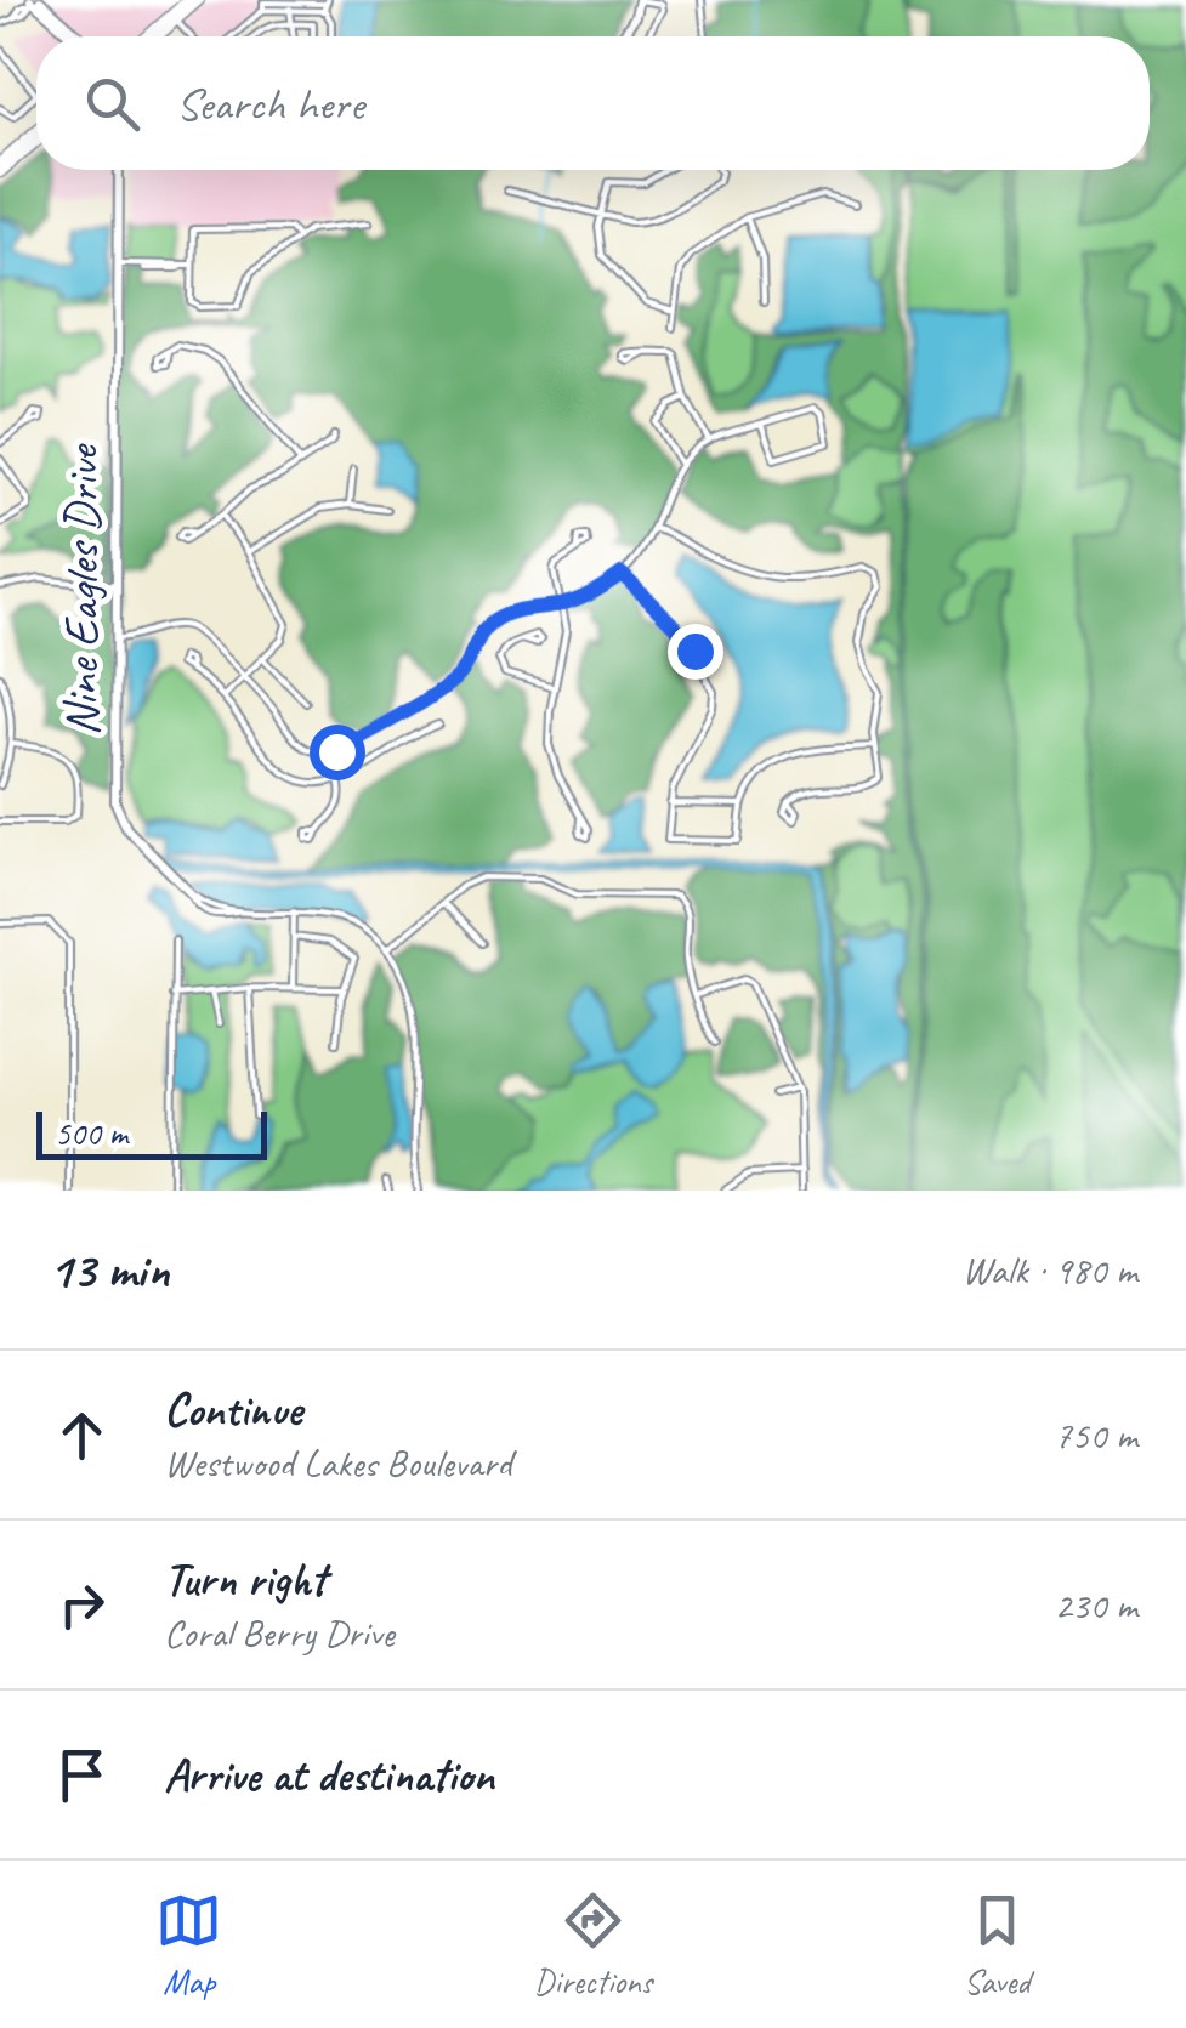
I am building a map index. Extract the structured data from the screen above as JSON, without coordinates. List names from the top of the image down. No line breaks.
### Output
{"streets":{"street":["Nine Eagles Drive"]},"scale_bar":"500 m","page":{"search":"Search here","scale":"500 m","heading":["13 min","Walk · 980 m"],"list":[["Continue","Westwood Lakes Boulevard","750 m"],["Turn right","Coral Berry Drive","230 m"],"Arrive at destination"],"nav":["Map","Directions","Saved"]}}
